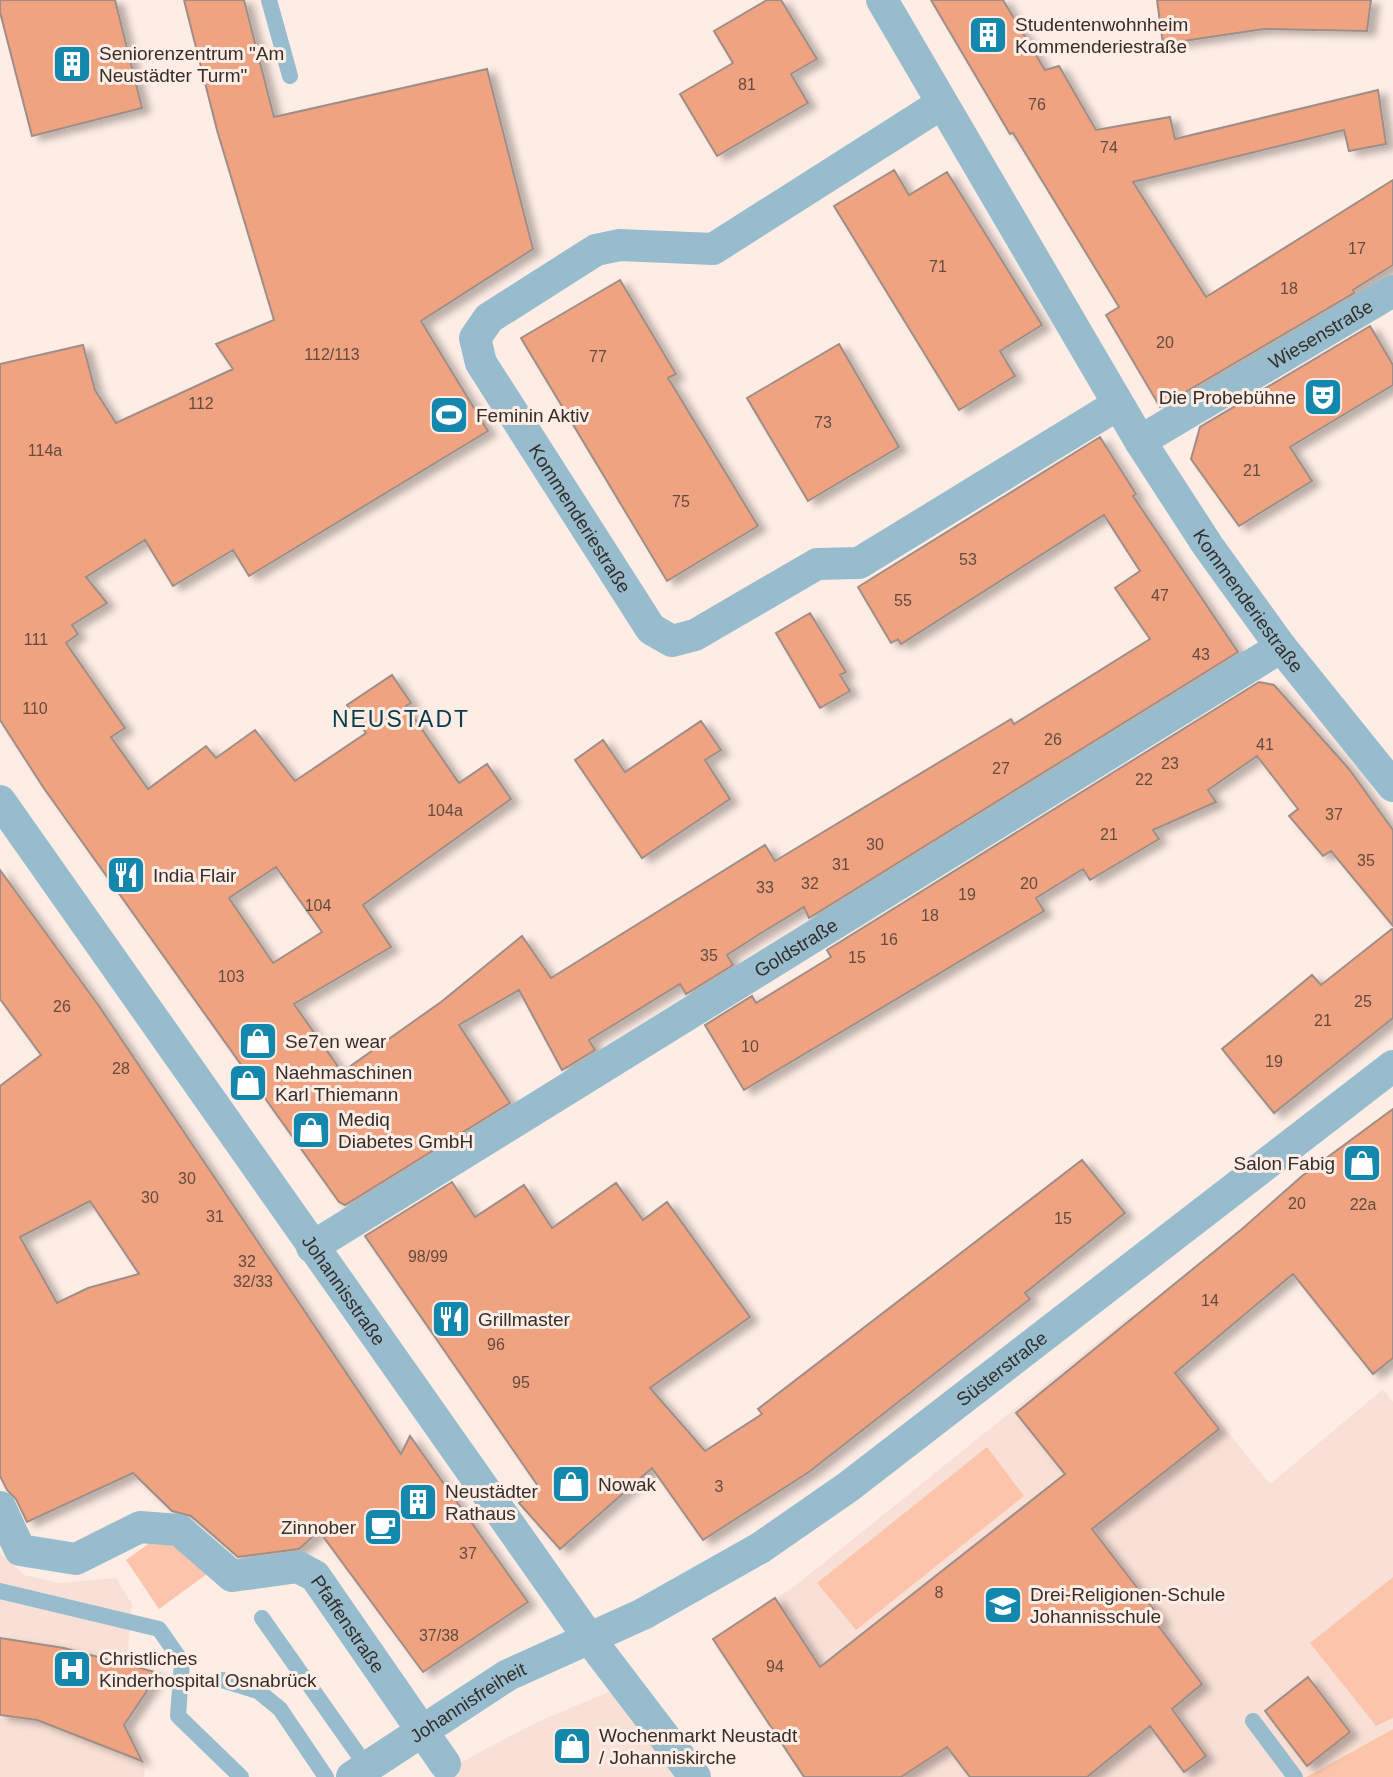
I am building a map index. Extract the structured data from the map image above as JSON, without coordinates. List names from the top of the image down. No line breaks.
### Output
{"streets":{"street":["Wiesenstraße","Kommenderiestraße","Goldstraße","Johannisstraße","Süsterstraße","Pfaffenstraße","Johannisfreiheit"]},"crossings":[["Wiesenstraße","Kommenderiestraße"],["Kommenderiestraße","Goldstraße"],["Goldstraße","Johannisstraße"],["Johannisstraße","Süsterstraße"],["Johannisstraße","Johannisfreiheit"],["Süsterstraße","Johannisfreiheit"],["Pfaffenstraße","Johannisfreiheit"]],"districts":["NEUSTADT"],"places":{"building":["Studentenwohnheim Kommenderiestraße","Seniorenzentrum \"Am Neustädter Turm\"","Neustädter Rathaus"],"theatre":["Die Probebühne"],"sports":["Feminin Aktiv"],"restaurant":["India Flair","Grillmaster"],"shop":["Se7en wear","Naehmaschinen Karl Thiemann","Mediq Diabetes GmbH","Salon Fabig","Nowak","Wochenmarkt Neustadt / Johanniskirche"],"cafe":["Zinnober"],"school or university":["Drei-Religionen-Schule Johannisschule"],"hospital":["Christliches Kinderhospital Osnabrück"]},"house_numbers":["81","76","74","17","71","18","20","112/113","77","112","73","114a","21","75","53","47","55","111","43","110","26","41","23","27","22","104a","37","21","30","35","31","32","20","33","19","104","18","16","35","15","103","25","26","21","10","19","28","30","30","20","22a","31","15","98/99","32","32/33","14","96","95","3","37","8","37/38","94"]}
